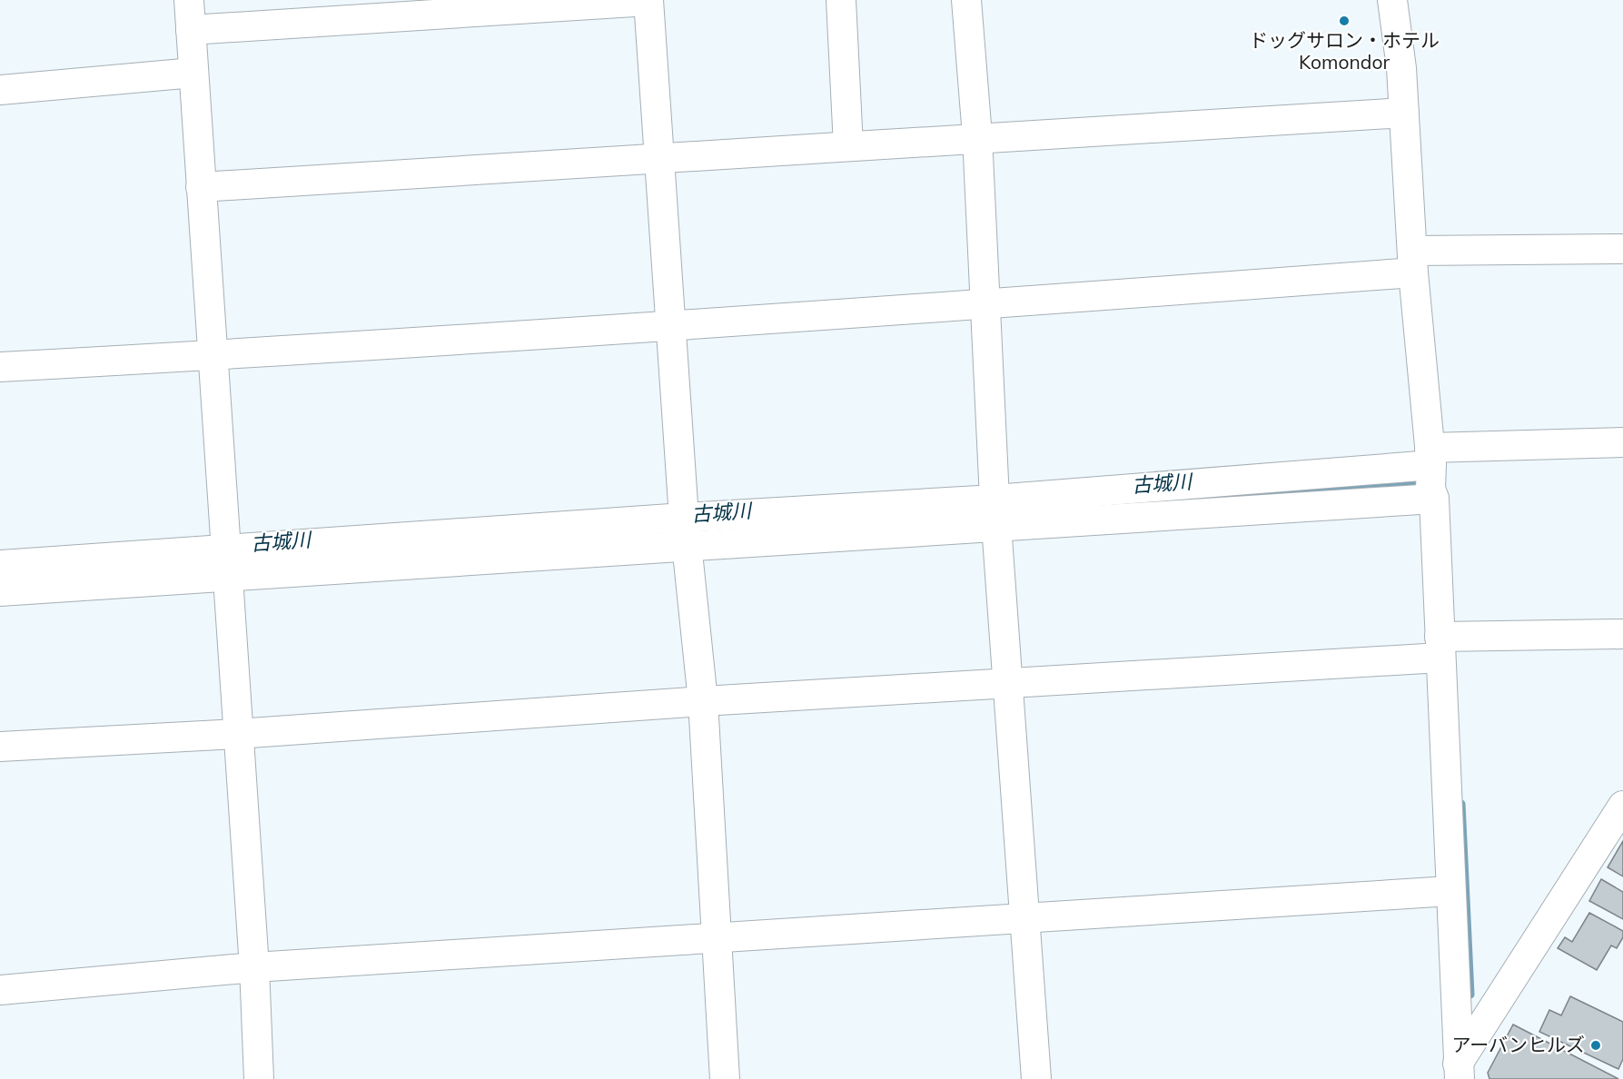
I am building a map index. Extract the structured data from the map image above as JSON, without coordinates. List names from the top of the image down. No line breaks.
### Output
{"water":["古城川"],"places":["ドッグサロン・ホテル Komondor","アーバンヒルズ"]}
